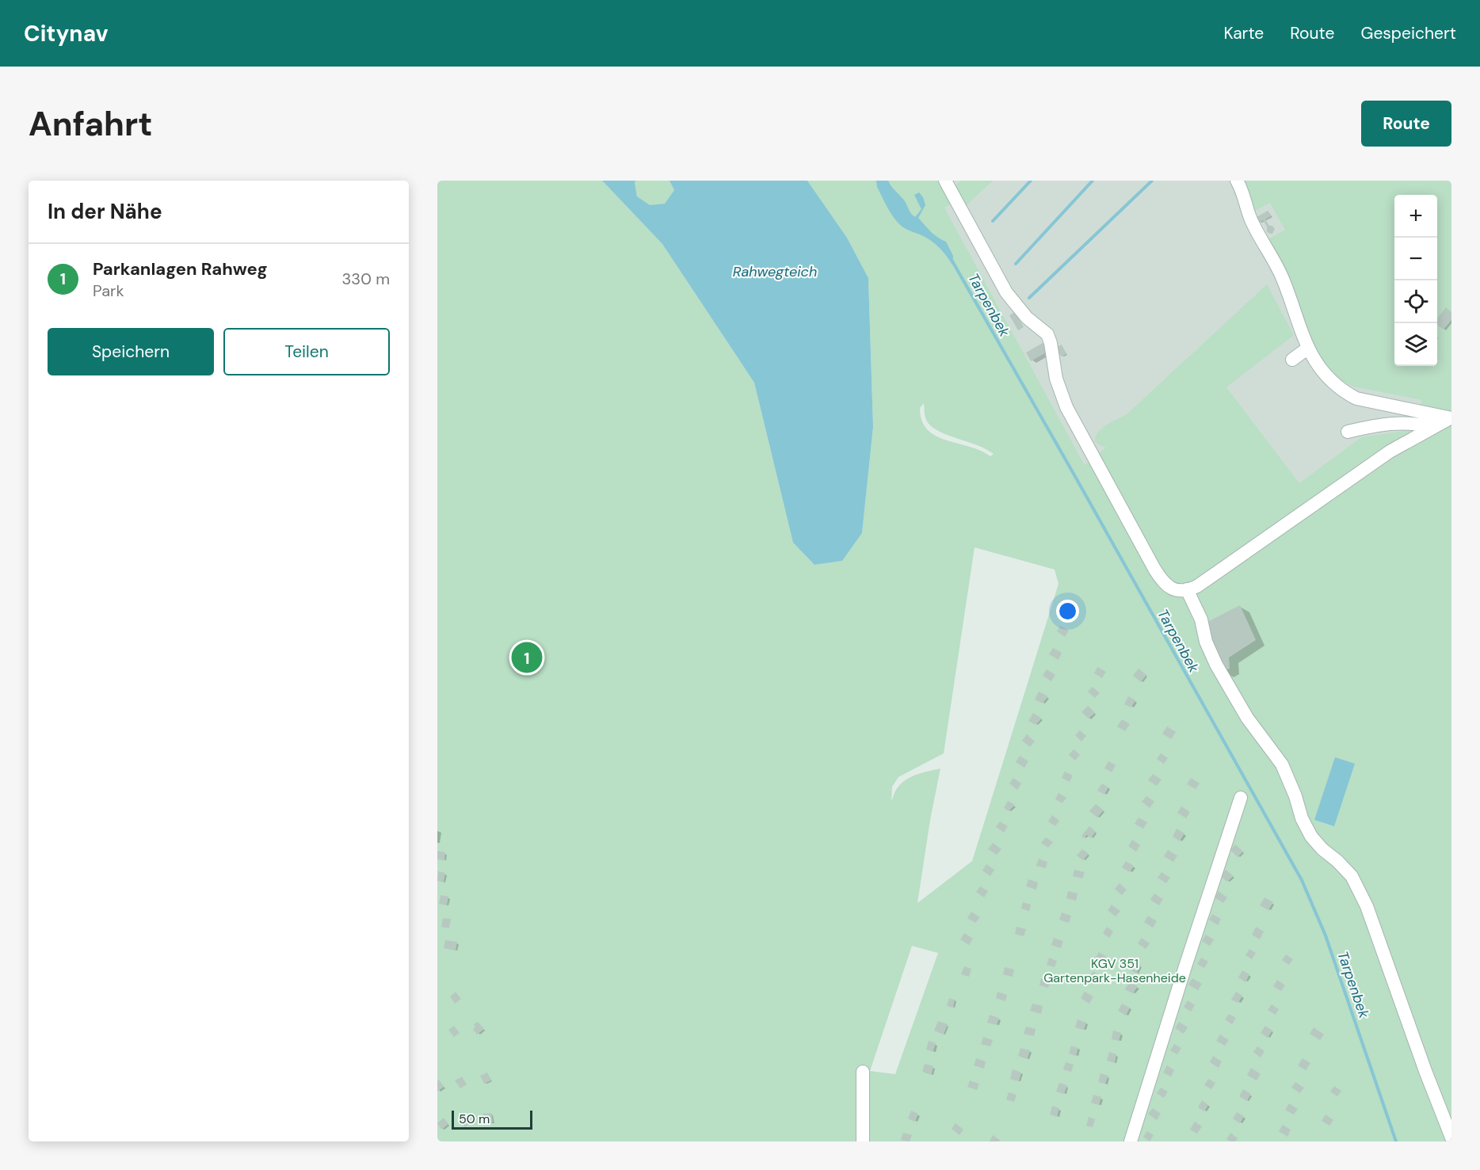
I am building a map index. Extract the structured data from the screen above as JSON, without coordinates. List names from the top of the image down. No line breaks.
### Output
{"water":["Rahwegteich","Tarpenbek"],"parks":["KGV 351 Gartenpark-Hasenheide"],"scale_bar":"50 m","page":{"header":"Citynav","nav":["Karte","Route","Gespeichert"],"buttons":["Route",["Speichern","Teilen"]],"title":"Anfahrt","heading":"In der Nähe","map_buttons":["+","−"],"list":[{"mark":"1","name":"Parkanlagen Rahweg","note":"Park","value":"330 m"}],"pins":"1","scale":"50 m"}}
